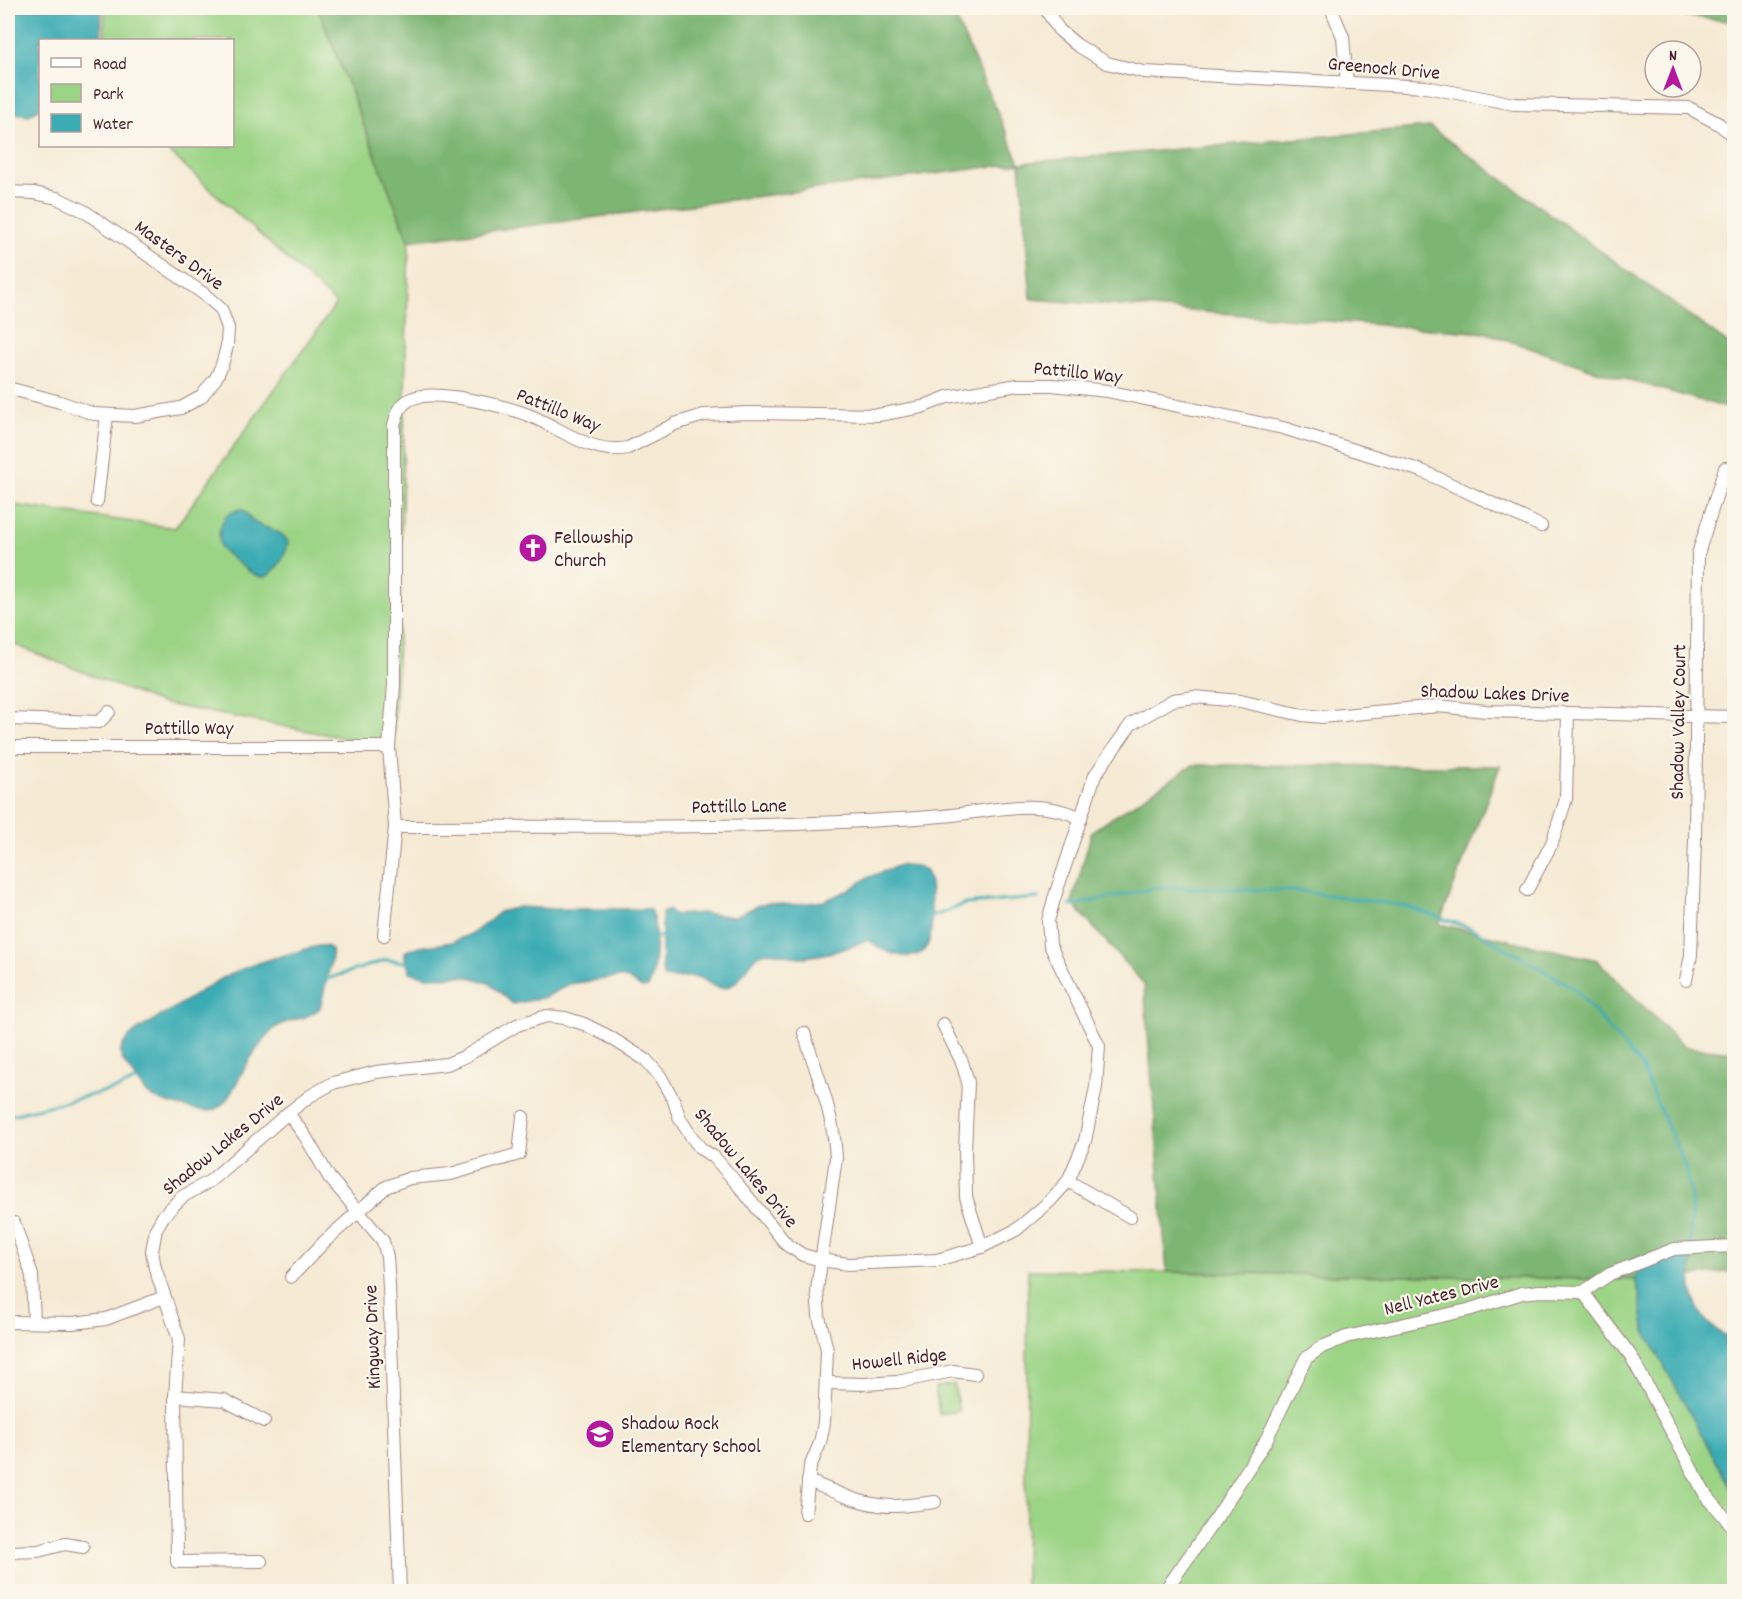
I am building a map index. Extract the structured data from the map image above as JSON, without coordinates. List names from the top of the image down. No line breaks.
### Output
{"streets":{"street":["Greenock Drive","Masters Drive","Pattillo Way","Shadow Lakes Drive","Shadow Valley Court","Pattillo Lane","Nell Yates Drive","Kingway Drive","Howell Ridge"]},"crossings":[["Shadow Lakes Drive","Shadow Valley Court"],["Shadow Lakes Drive","Pattillo Lane"],["Shadow Lakes Drive","Kingway Drive"]],"places":{"church":["Fellowship Church"],"school or university":["Shadow Rock Elementary School"]},"legend":["Road","Park","Water"],"north":"top"}
